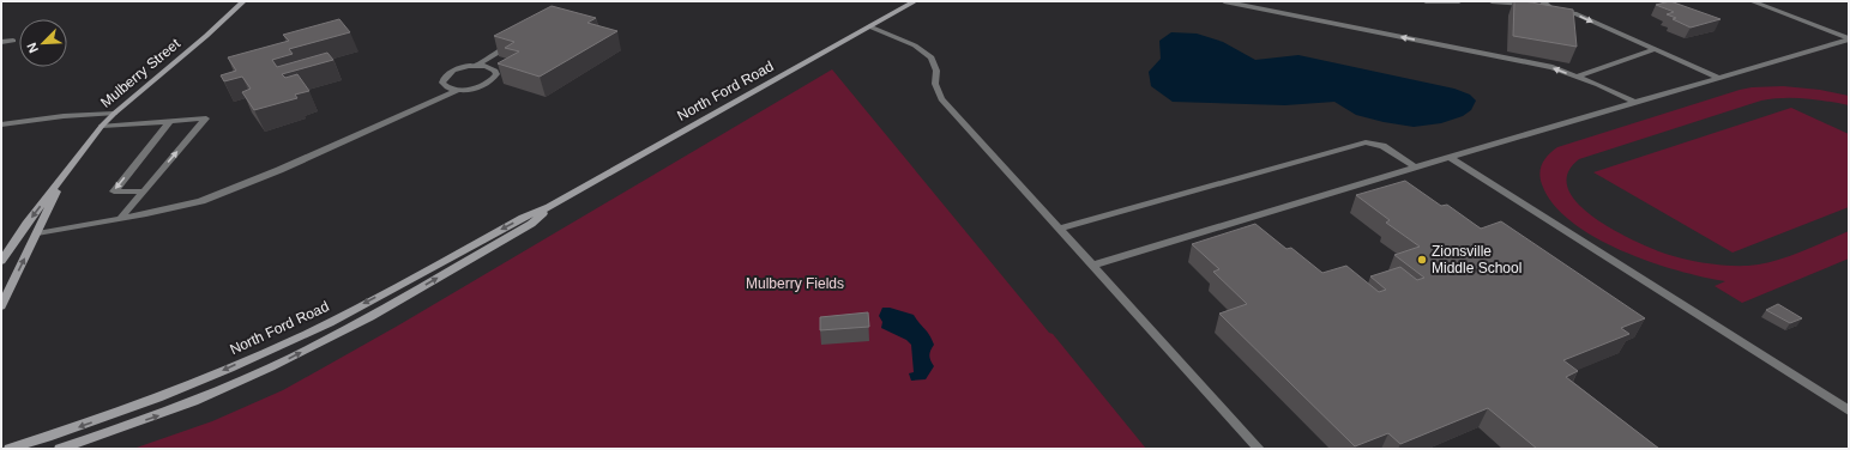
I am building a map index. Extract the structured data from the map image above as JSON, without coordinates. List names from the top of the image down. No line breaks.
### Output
{"streets":{"main road":["Mulberry Street","North Ford Road"]},"parks":["Mulberry Fields"],"places":["Zionsville Middle School"],"north":"bottom left"}
